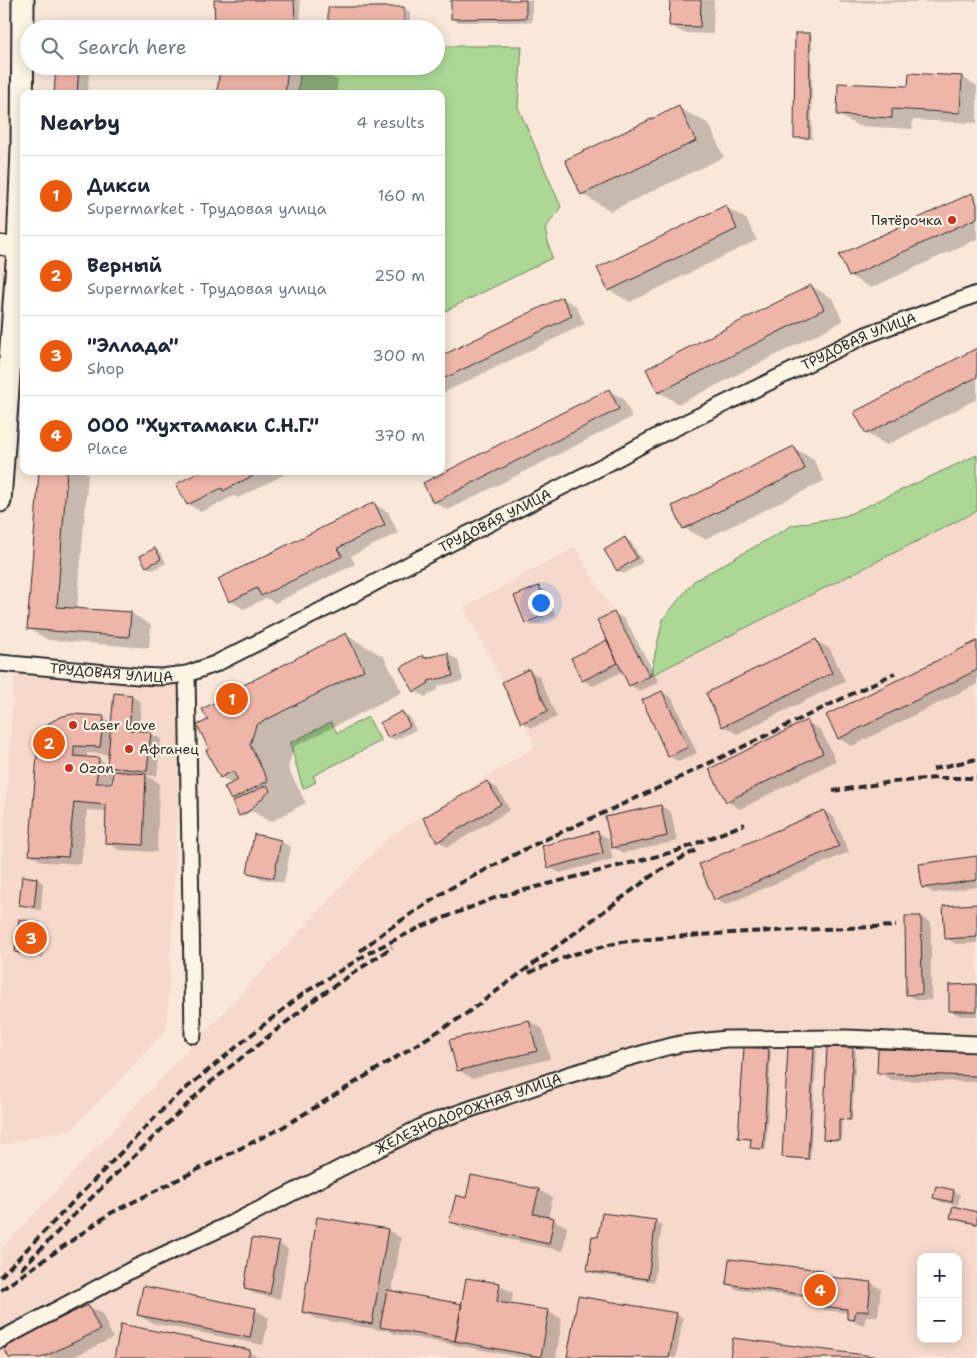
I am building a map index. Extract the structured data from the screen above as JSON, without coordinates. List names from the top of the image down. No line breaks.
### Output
{"streets":{"street":["ТРУДОВАЯ УЛИЦА","ЖЕЛЕЗНОДОРОЖНАЯ УЛИЦА"]},"places":["Пятёрочка","Laser Love","Афганец","Ozon"],"page":{"search":"Search here","heading":["Nearby","4 results"],"list":[{"mark":"1","name":"Дикси","note":"Supermarket · Трудовая улица","value":"160 m"},{"mark":"2","name":"Верный","note":"Supermarket · Трудовая улица","value":"250 m"},{"mark":"3","name":"\"Эллада\"","note":"Shop","value":"300 m"},{"mark":"4","name":"ООО \"Хухтамаки С.Н.Г.\"","note":"Place","value":"370 m"}],"pins":["1","2","3","4"],"map_buttons":["+","−"]}}
